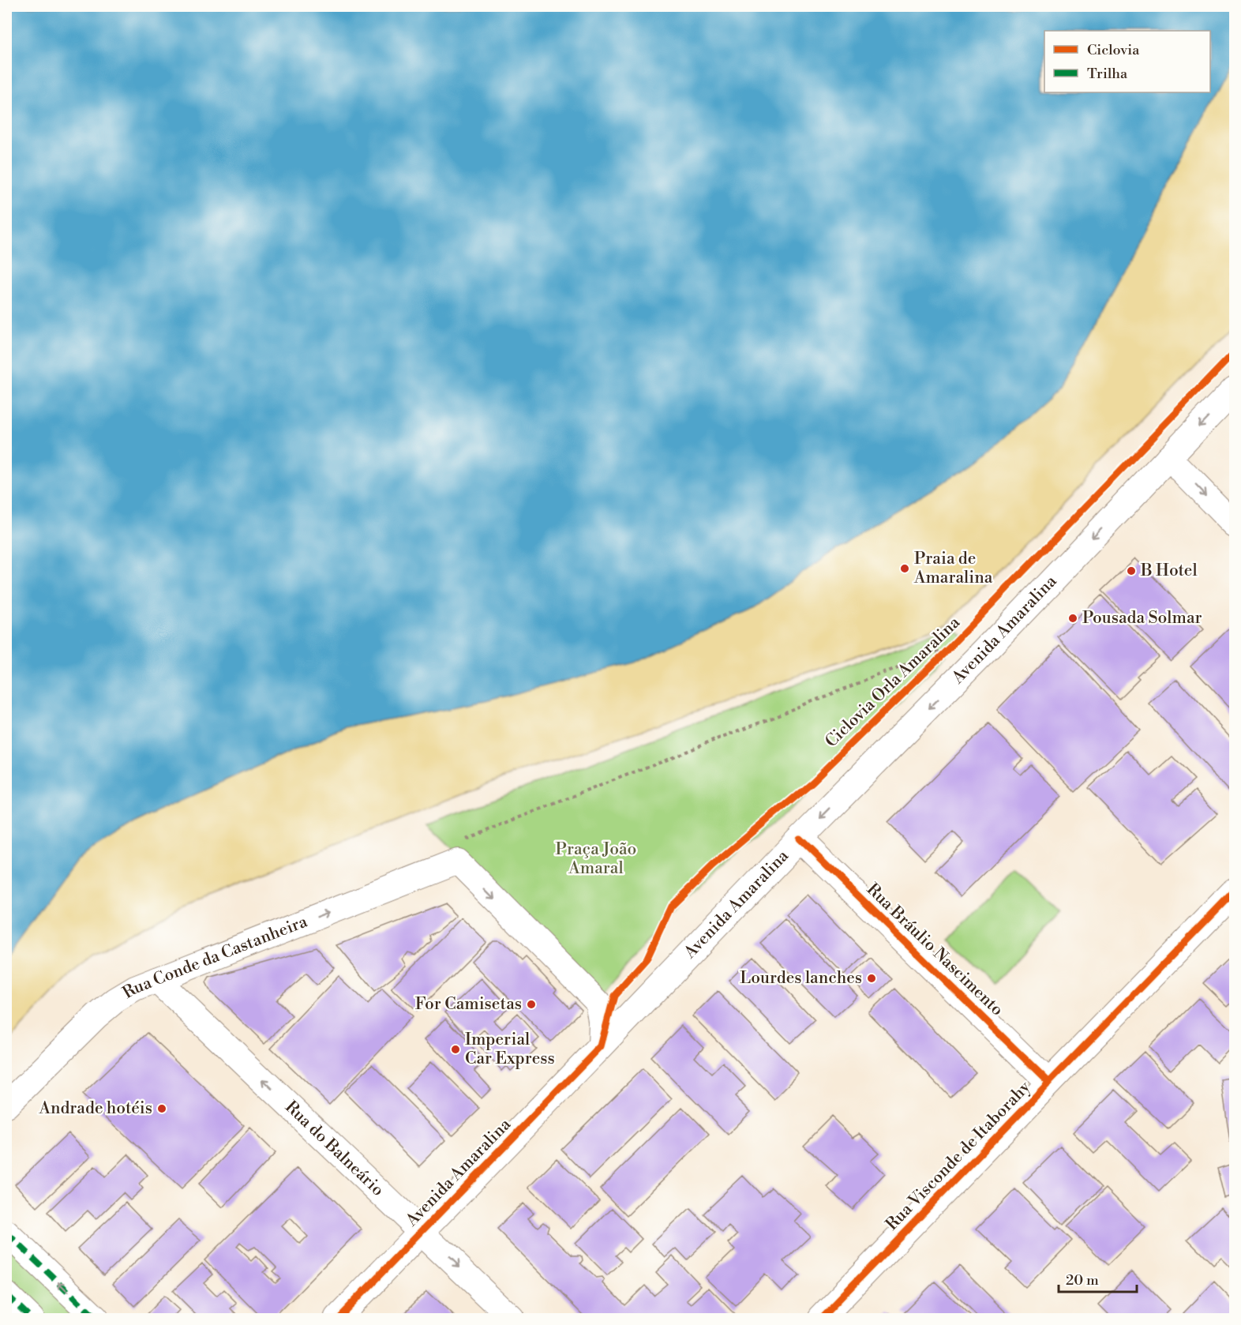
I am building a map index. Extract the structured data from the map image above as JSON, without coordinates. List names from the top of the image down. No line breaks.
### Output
{"streets":{"main road":["Avenida Amaralina","Rua Visconde de Itaborahy"],"street":["Rua Bráulio Nascimento","Rua Conde da Castanheira","Rua do Balneário"],"cycle path":["Ciclovia Orla Amaralina"]},"crossings":[["Avenida Amaralina","Rua Bráulio Nascimento"],["Avenida Amaralina","Rua Conde da Castanheira"],["Avenida Amaralina","Rua do Balneário"],["Rua Bráulio Nascimento","Rua Visconde de Itaborahy"],["Rua Conde da Castanheira","Rua do Balneário"]],"one_way":["Avenida Amaralina"],"parks":["Praça João Amaral"],"places":["Praia de Amaralina","B Hotel","Pousada Solmar","Lourdes lanches","For Camisetas","Imperial Car Express","Andrade hotéis"],"legend":["Ciclovia","Trilha"],"scale_bar":"20 m"}
